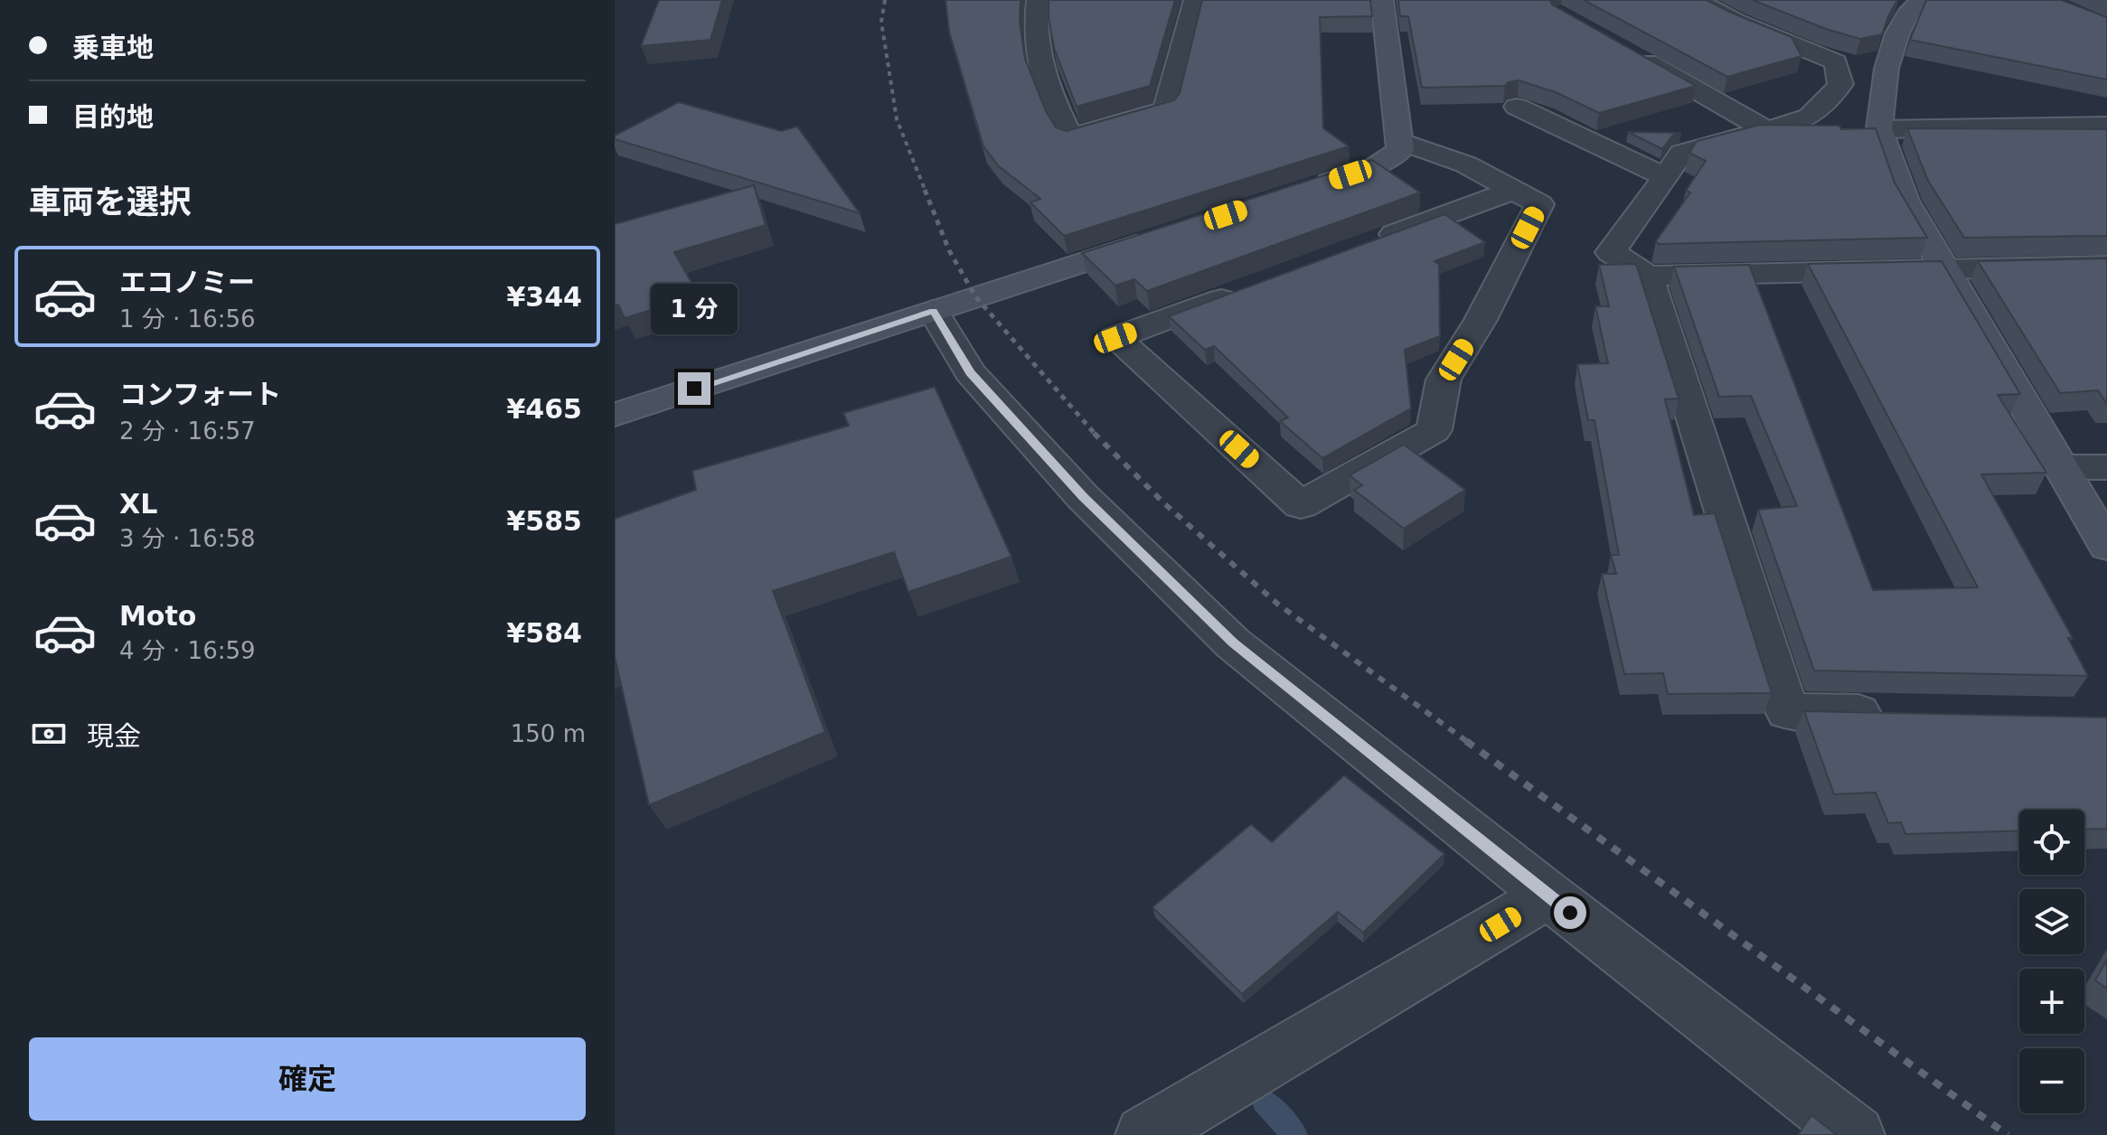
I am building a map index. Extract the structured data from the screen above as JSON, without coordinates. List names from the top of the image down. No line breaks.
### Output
{"page":{"banner":["乗車地","目的地"],"heading":"車両を選択","list":[{"name":"エコノミー","note":"1 分 · 16:56","value":"¥344"},{"name":"コンフォート","note":"2 分 · 16:57","value":"¥465"},{"name":"XL","note":"3 分 · 16:58","value":"¥585"},{"name":"Moto","note":"4 分 · 16:59","value":"¥584"}],"bubble":"1 分","pay":["現金","150 m"],"map_buttons":["+","−"],"buttons":"確定"}}
